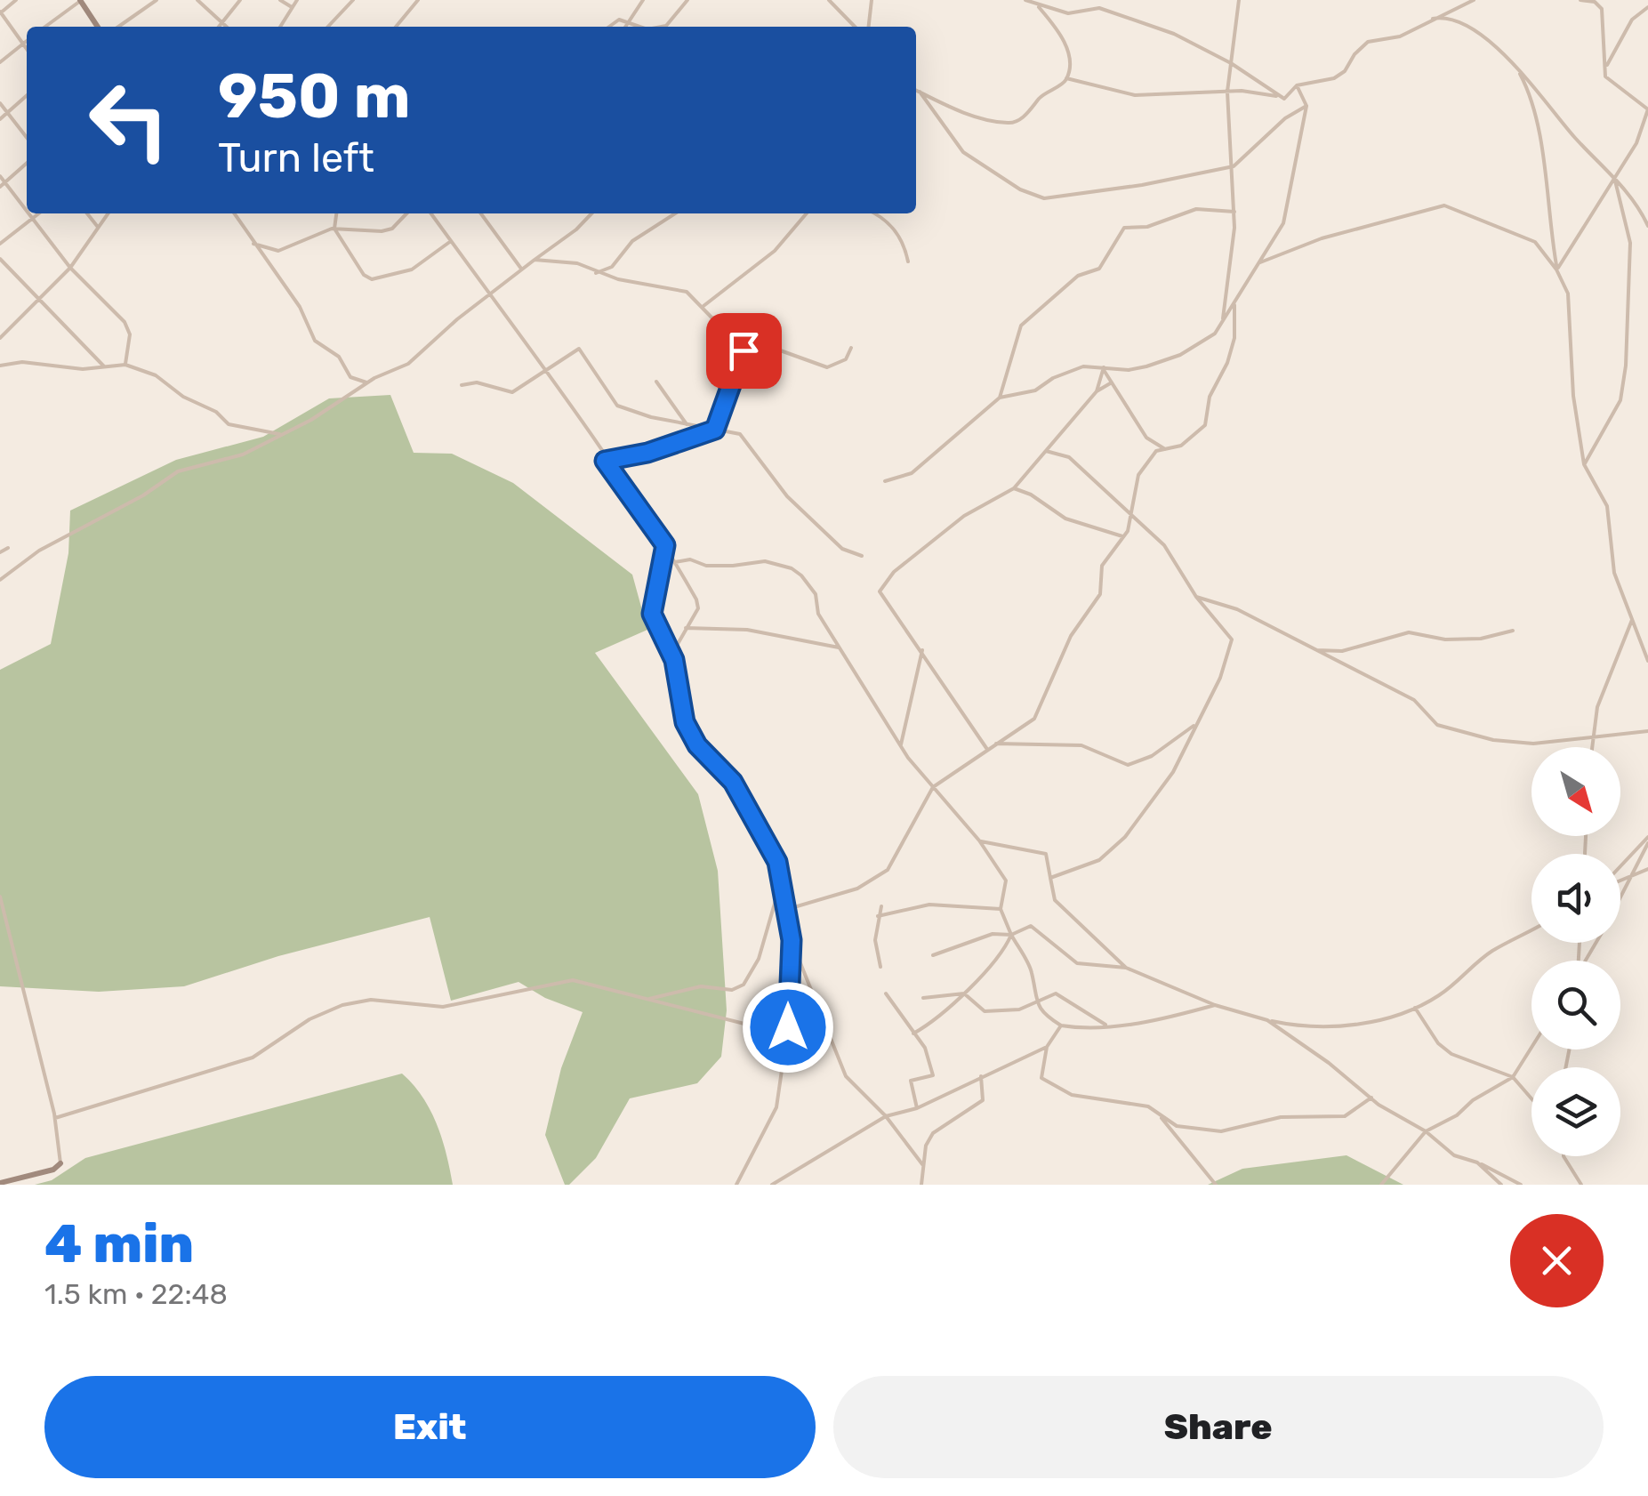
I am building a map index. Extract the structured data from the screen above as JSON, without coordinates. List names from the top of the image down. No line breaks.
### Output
{"north":"bottom right","page":{"turn":["950 m","Turn left"],"heading":["4 min","1.5 km · 22:48"],"buttons":["Exit","Share"]}}
